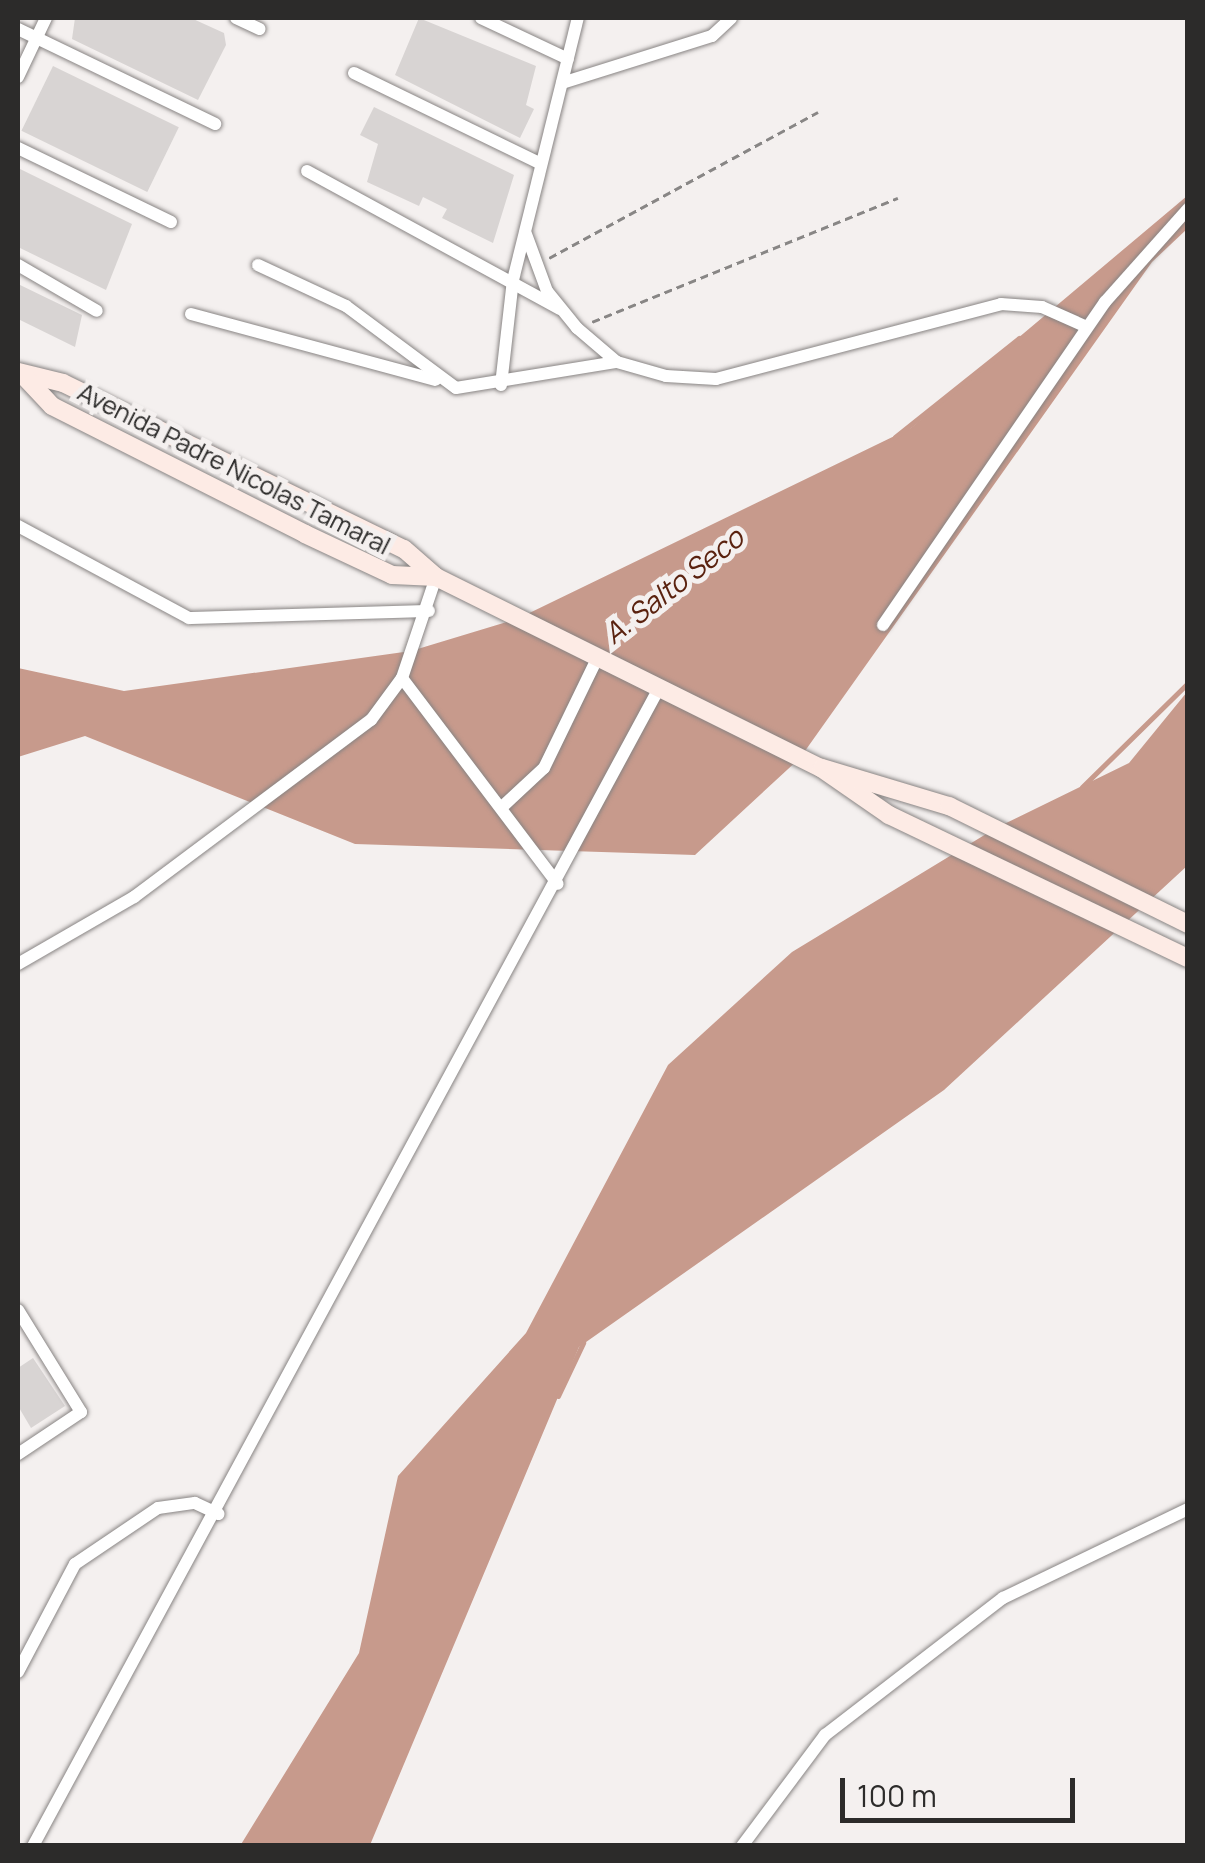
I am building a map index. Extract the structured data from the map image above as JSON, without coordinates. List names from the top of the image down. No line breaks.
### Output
{"streets":{"street":["Avenida Padre Nicolas Tamaral"]},"water":["A. Salto Seco"],"scale_bar":"100 m"}
